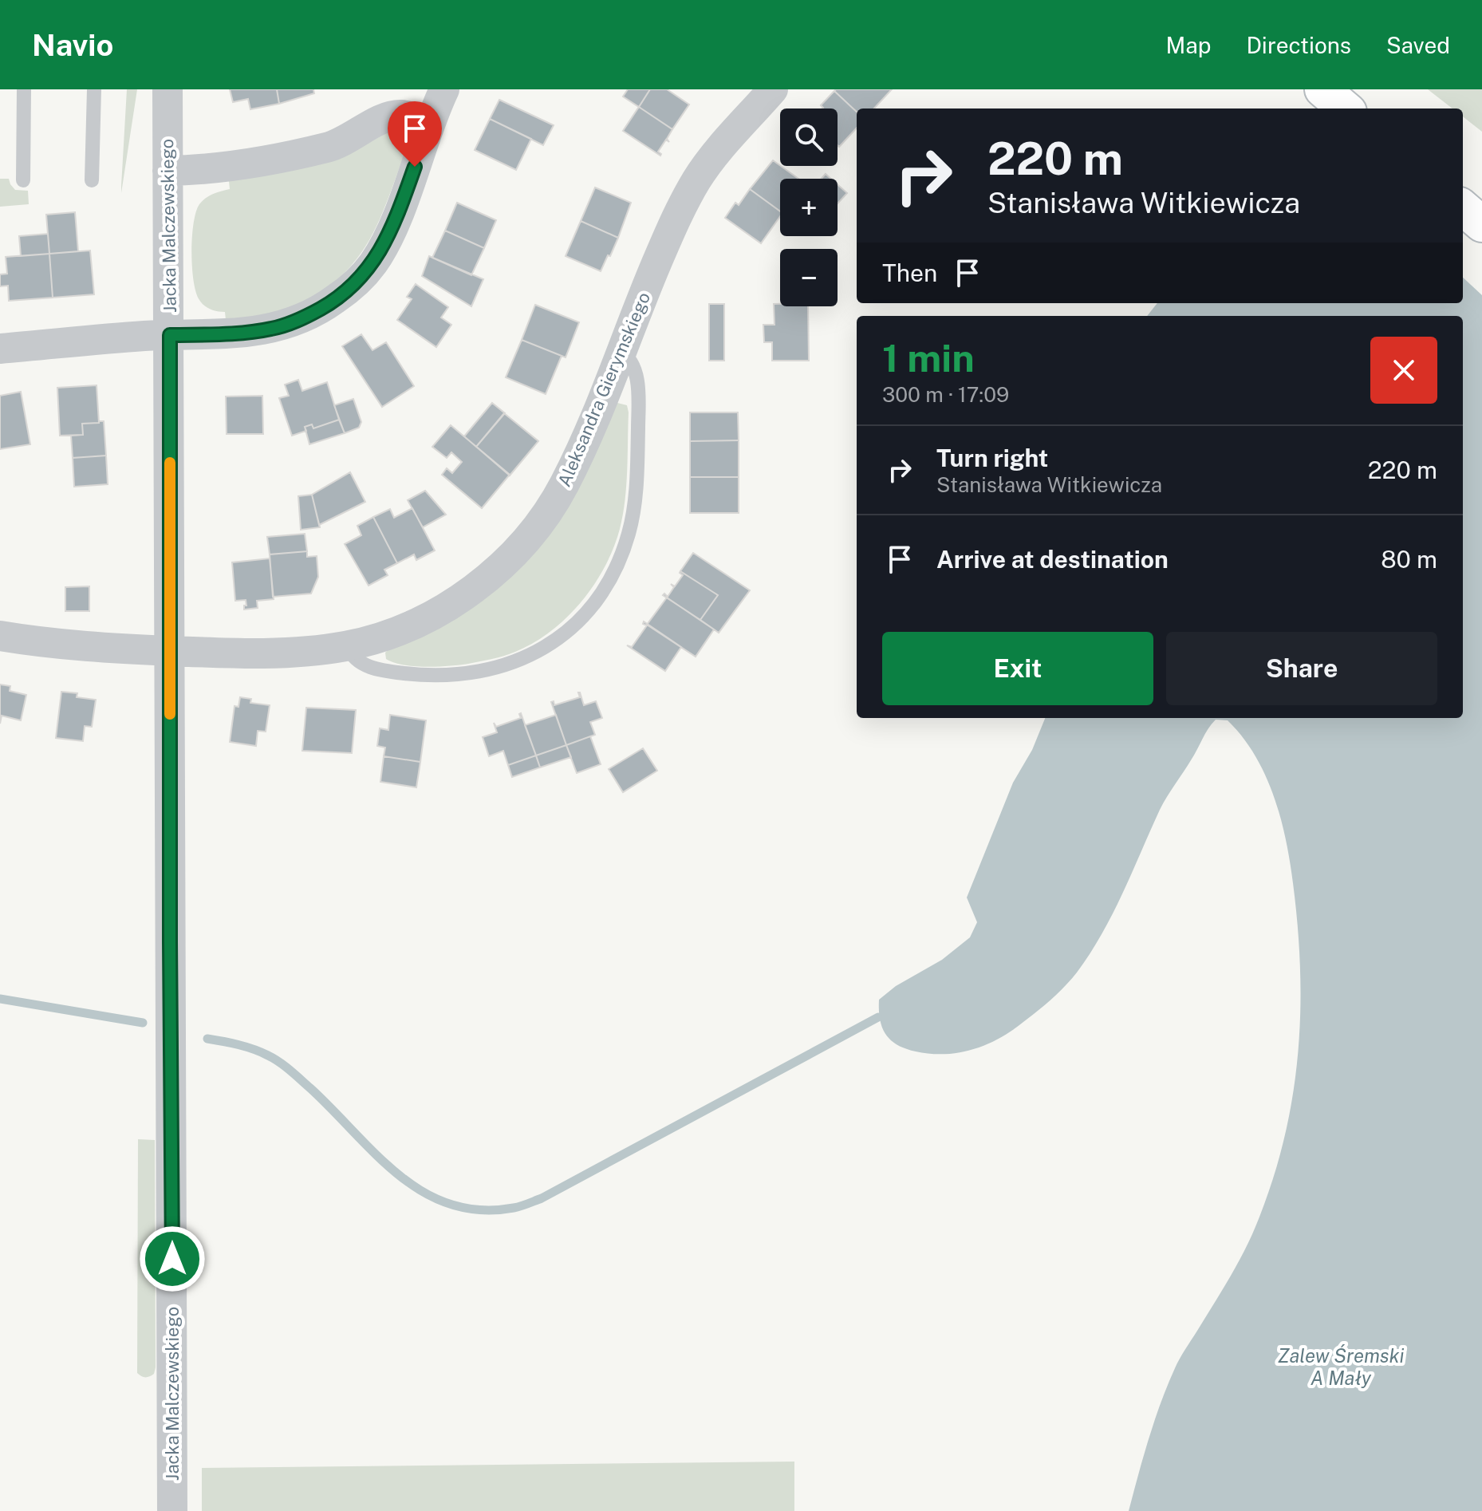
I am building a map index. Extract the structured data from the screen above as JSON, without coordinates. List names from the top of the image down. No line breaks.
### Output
{"streets":{"street":["Jacka Malczewskiego","Aleksandra Gierymskiego"]},"crossings":[["Jacka Malczewskiego","Aleksandra Gierymskiego"]],"water":["Zalew Śremski A Mały"],"page":{"header":"Navio","nav":["Map","Directions","Saved"],"map_buttons":["+","−"],"turn":["220 m","Stanisława Witkiewicza"],"then":"Then","heading":["1 min","300 m · 17:09"],"list":[{"name":"Turn right","note":"Stanisława Witkiewicza","value":"220 m"},{"name":"Arrive at destination","value":"80 m"}],"buttons":["Exit","Share"]}}
